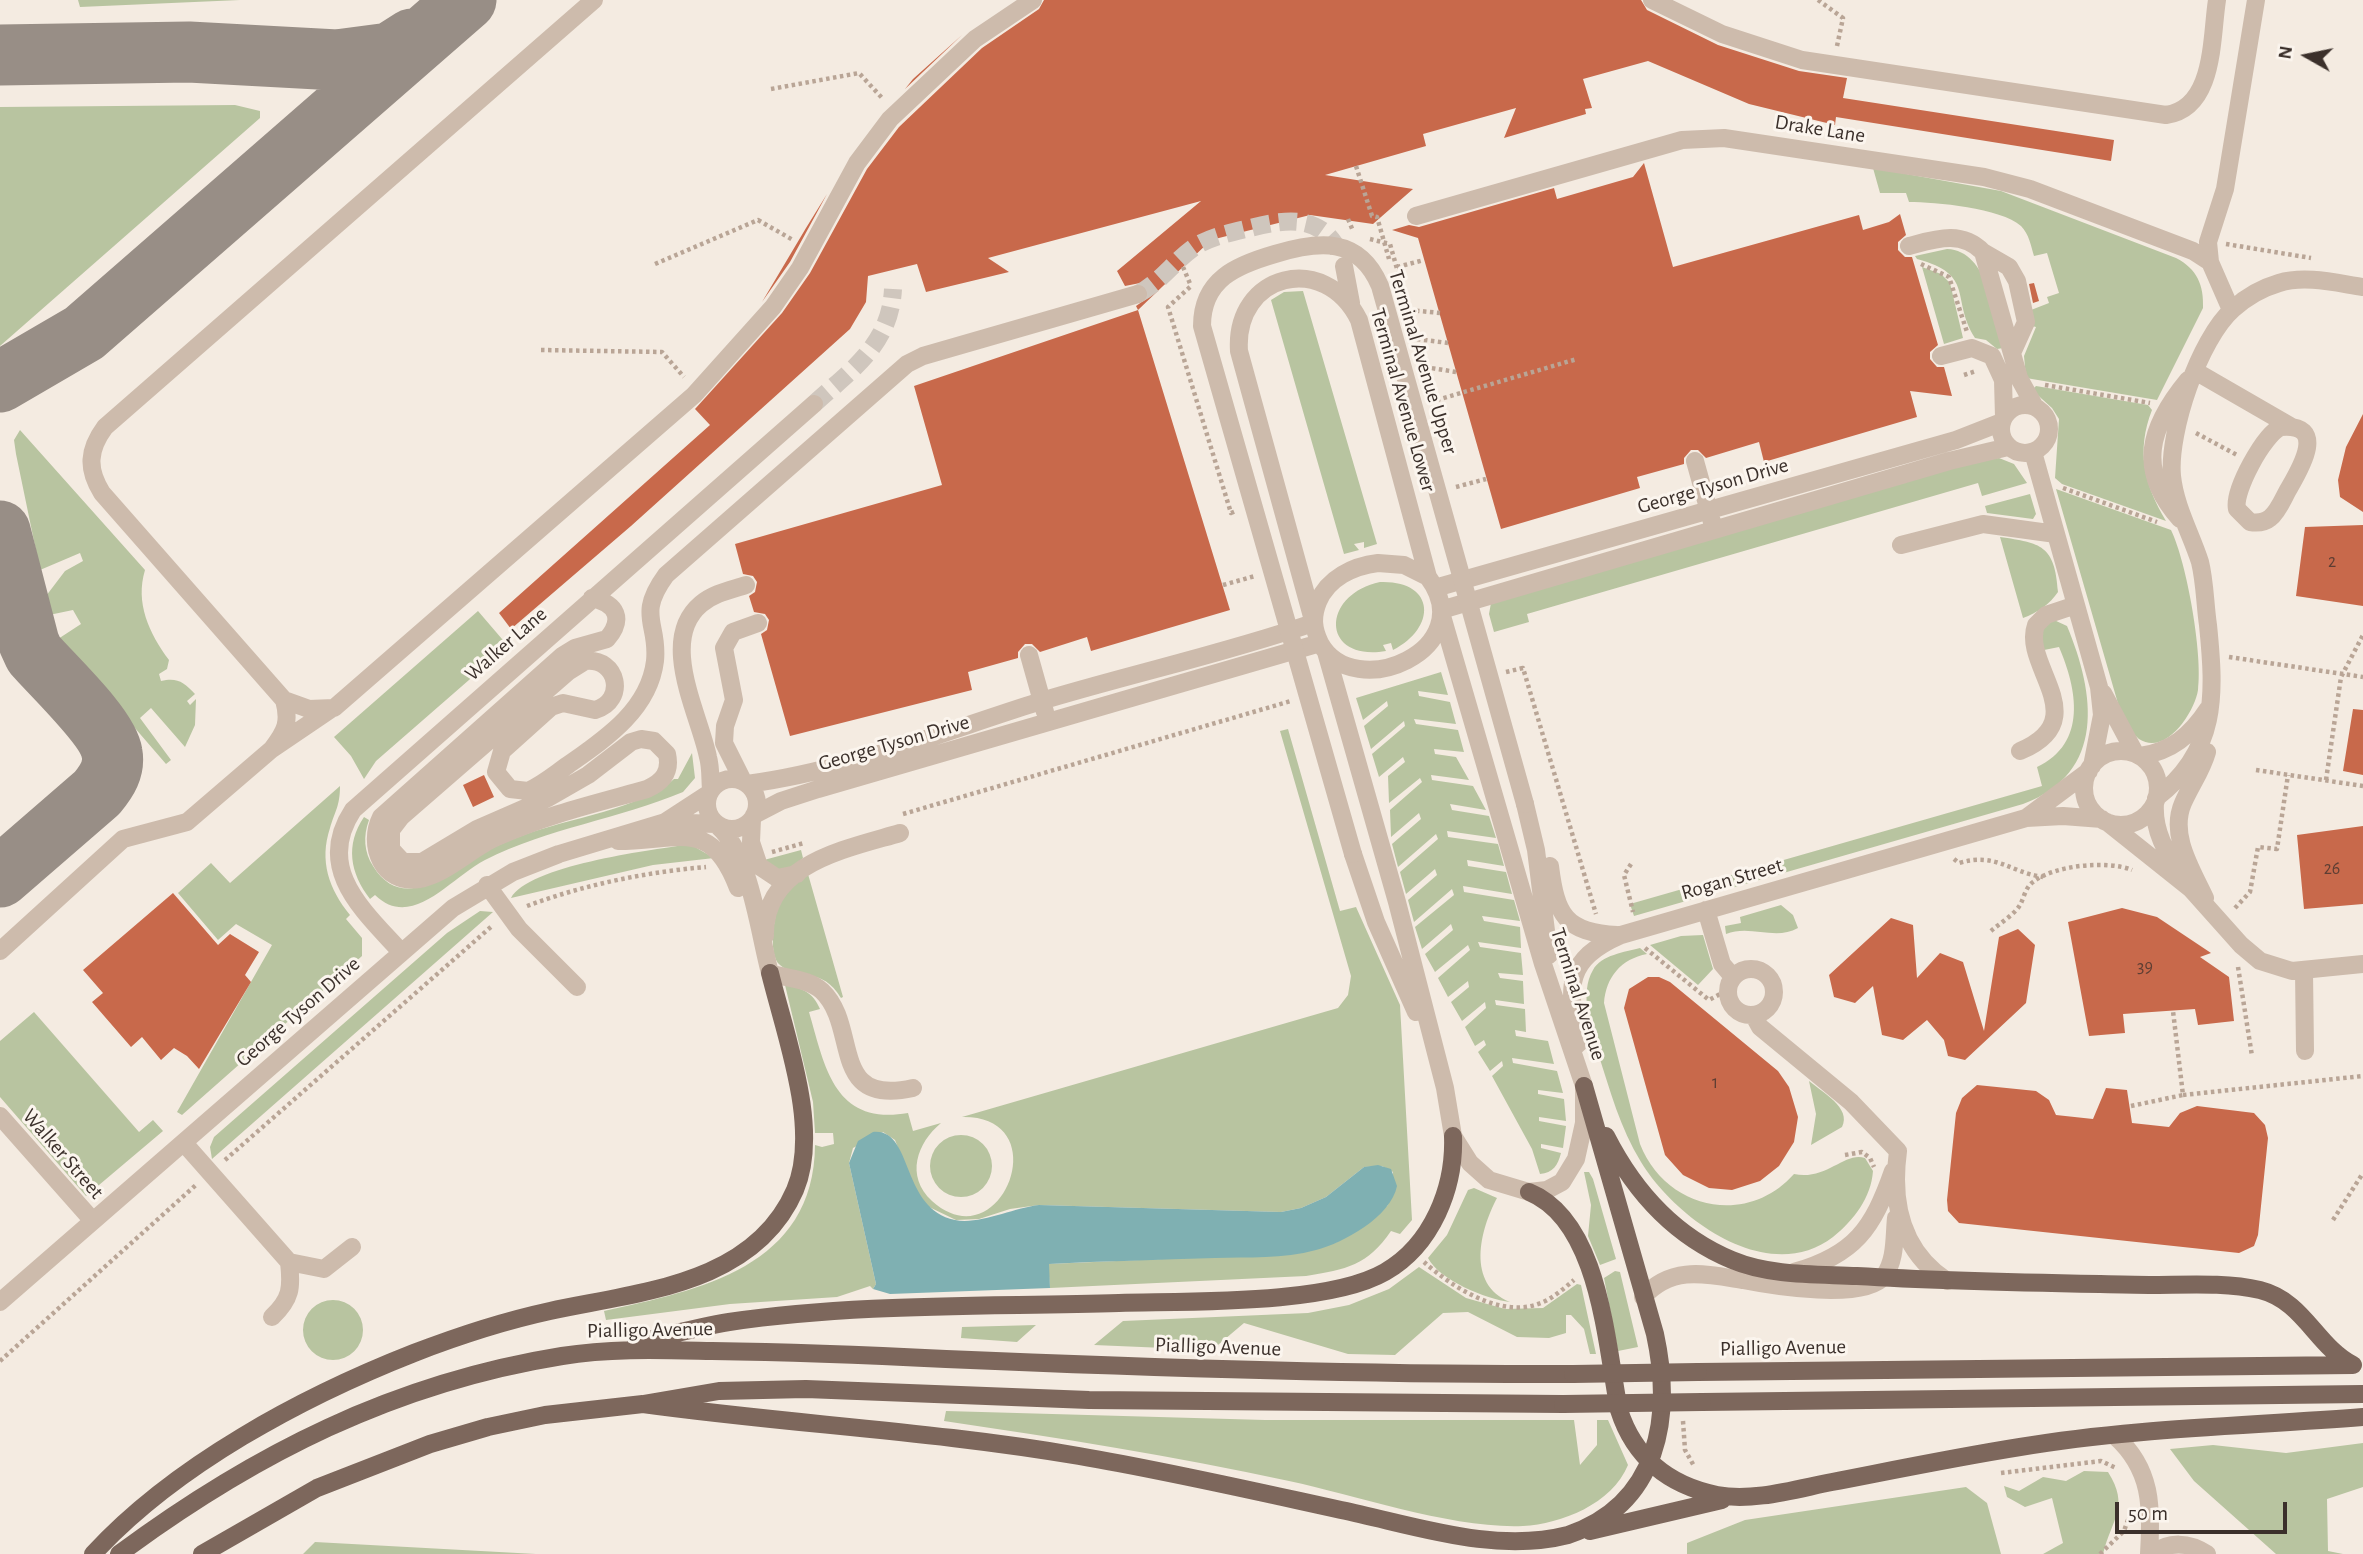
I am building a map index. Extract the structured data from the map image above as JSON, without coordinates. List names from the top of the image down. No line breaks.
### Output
{"streets":{"main road":["Pialligo Avenue"],"street":["Drake Lane","Terminal Avenue Upper","Terminal Avenue Lower","George Tyson Drive","Walker Lane","Rogan Street","Terminal Avenue","Walker Street"]},"crossings":[["Terminal Avenue Lower","George Tyson Drive"],["Terminal Avenue Lower","Terminal Avenue"],["George Tyson Drive","Walker Lane"],["George Tyson Drive","Terminal Avenue"],["George Tyson Drive","Walker Street"],["Rogan Street","Terminal Avenue"]],"house_numbers":["2","26","39","1"],"scale_bar":"50 m","north":"left"}
